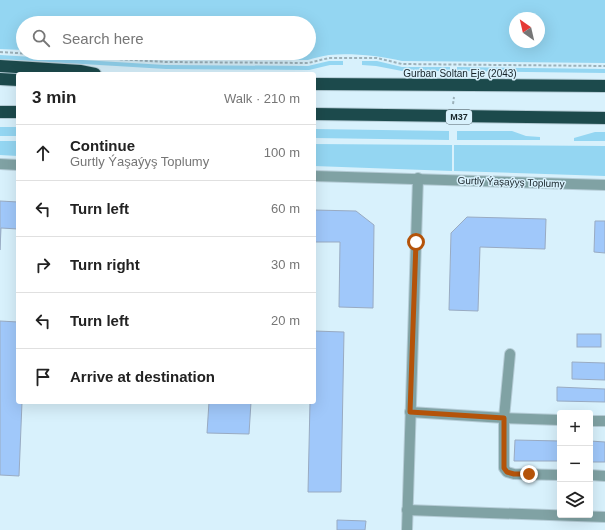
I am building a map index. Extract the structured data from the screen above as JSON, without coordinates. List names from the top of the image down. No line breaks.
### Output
{"streets":{"highway":["Gurban Soltan Eje (2043)","M37"],"street":["Gurtly Ýaşaýyş Toplumy"]},"north":"top left","page":{"search":"Search here","heading":["3 min","Walk · 210 m"],"list":[["Continue","Gurtly Ýaşaýyş Toplumy","100 m"],["Turn left","60 m"],["Turn right","30 m"],["Turn left","20 m"],"Arrive at destination"],"map_buttons":["+","−"]}}
